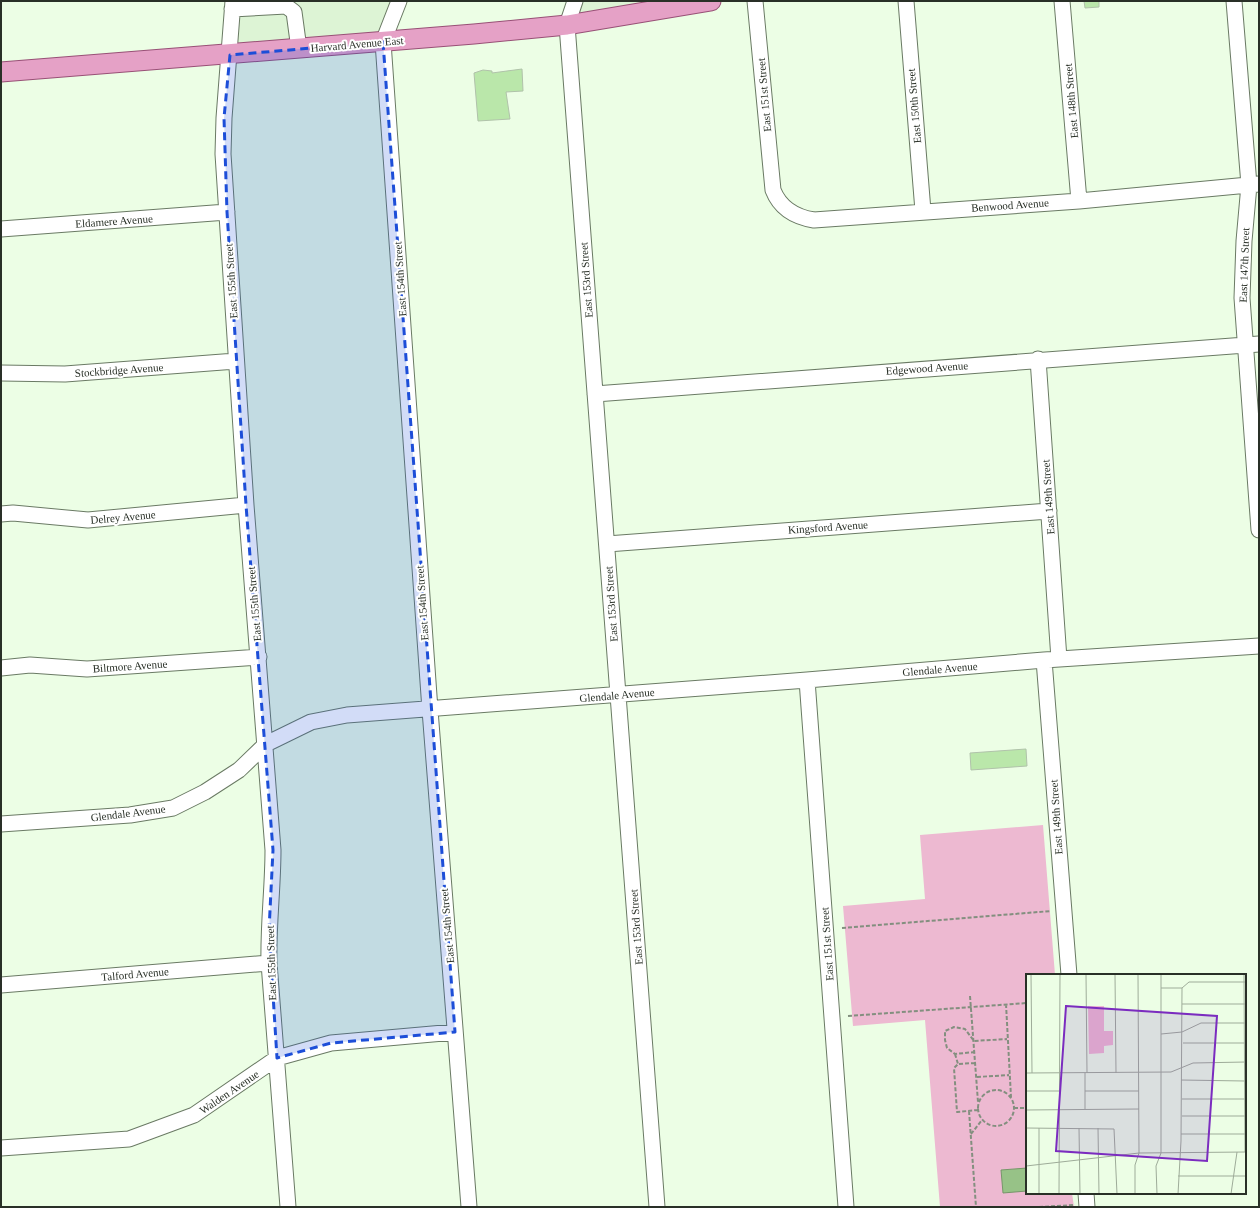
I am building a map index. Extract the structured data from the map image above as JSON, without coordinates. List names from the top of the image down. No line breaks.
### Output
{"streets":{"main road":["Harvard Avenue East"],"street":["East 151st Street","East 148th Street","East 150th Street","Benwood Avenue","Eldamere Avenue","East 147th Street","East 154th Street","East 153rd Street","East 155th Street","Edgewood Avenue","Stockbridge Avenue","East 149th Street","Delrey Avenue","Kingsford Avenue","Biltmore Avenue","Glendale Avenue","Talford Avenue","Walden Avenue"]},"crossings":[["Harvard Avenue East","East 154th Street"],["Harvard Avenue East","East 153rd Street"],["Harvard Avenue East","East 155th Street"],["East 151st Street","Benwood Avenue"],["East 151st Street","Glendale Avenue"],["East 148th Street","Benwood Avenue"],["East 150th Street","Benwood Avenue"],["Benwood Avenue","East 147th Street"],["Eldamere Avenue","East 155th Street"],["East 147th Street","Edgewood Avenue"],["East 154th Street","Glendale Avenue"],["East 154th Street","Walden Avenue"],["East 153rd Street","Edgewood Avenue"],["East 153rd Street","Kingsford Avenue"],["East 153rd Street","Glendale Avenue"],["East 155th Street","Stockbridge Avenue"],["East 155th Street","Delrey Avenue"],["East 155th Street","Biltmore Avenue"],["East 155th Street","Glendale Avenue"],["East 155th Street","Talford Avenue"],["East 155th Street","Walden Avenue"],["Edgewood Avenue","East 149th Street"],["East 149th Street","Kingsford Avenue"],["East 149th Street","Glendale Avenue"]]}
